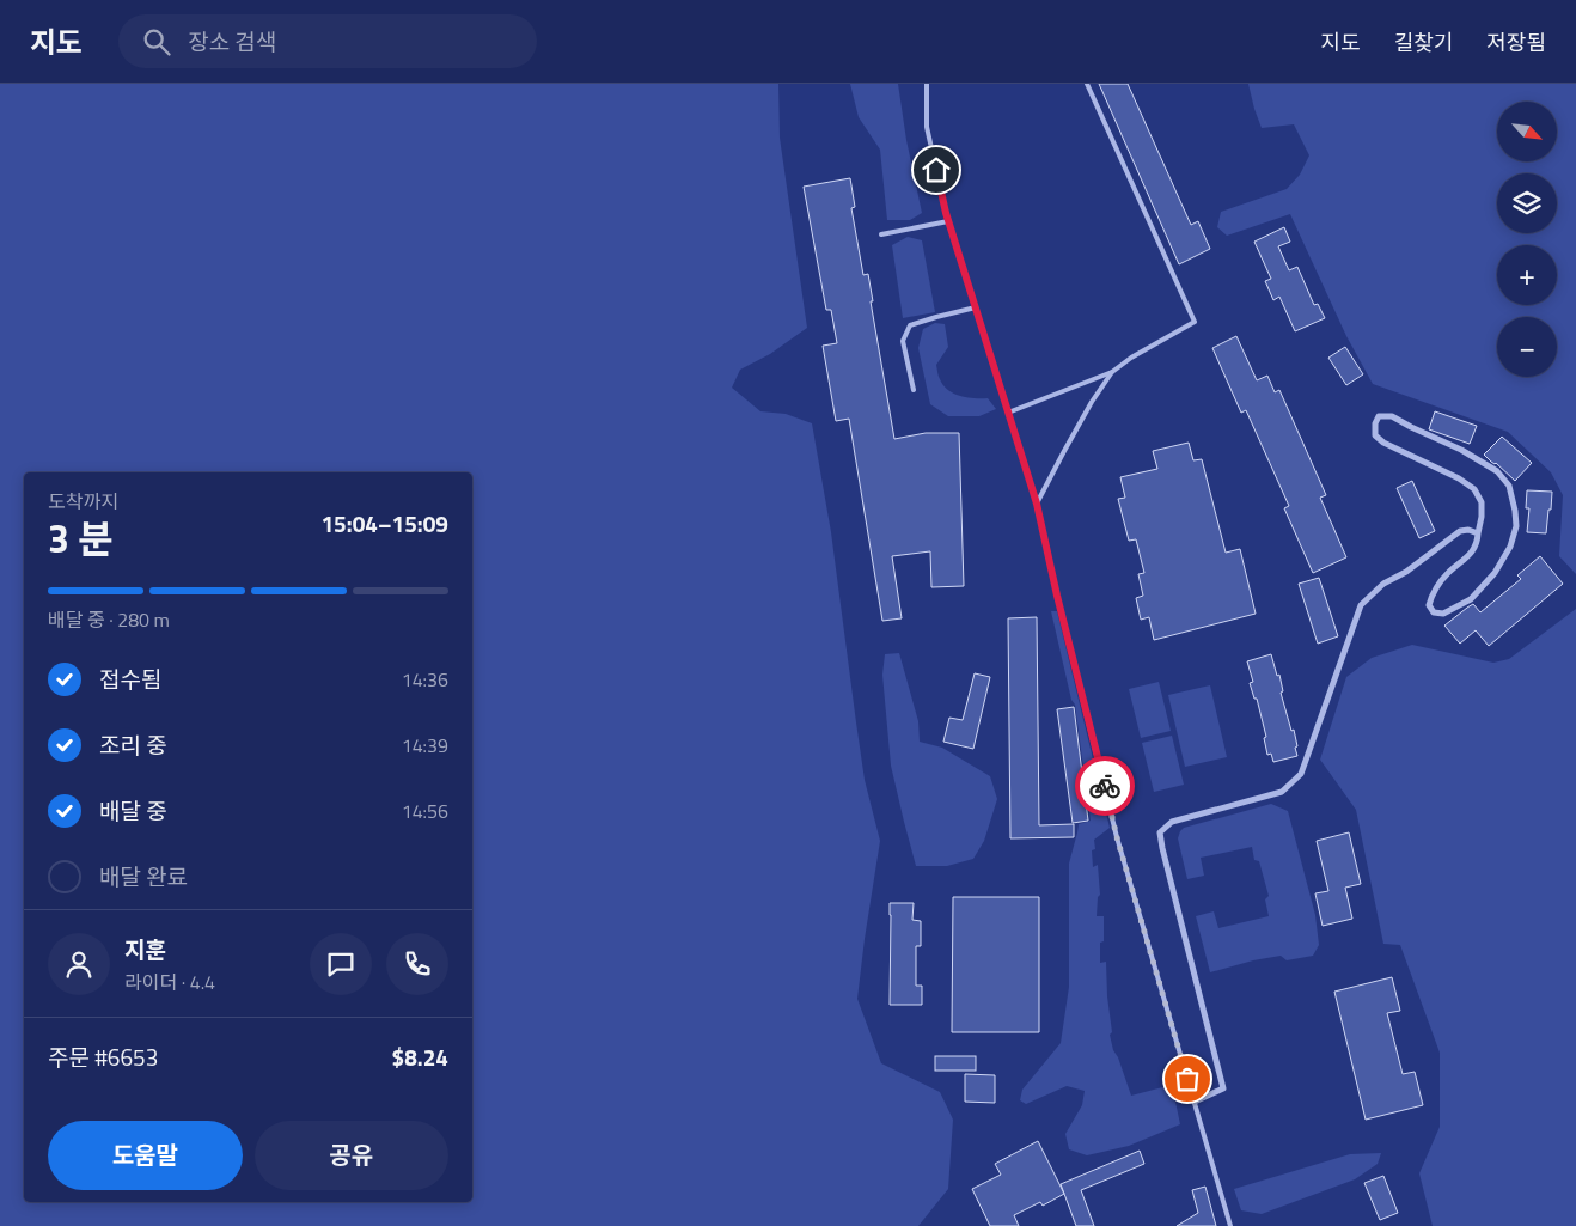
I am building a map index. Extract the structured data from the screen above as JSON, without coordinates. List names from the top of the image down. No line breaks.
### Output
{"north":"bottom right","page":{"header":"지도","search":"장소 검색","nav":["지도","길찾기","저장됨"],"map_buttons":["+","−"],"heading":["3 분","도착까지","15:04–15:09"],"panel":["지훈","라이더 · 4.4","주문 #6653","$8.24"],"bar":"배달 중 · 280 m","list":[["접수됨","14:36"],["조리 중","14:39"],["배달 중","14:56"],"배달 완료"],"buttons":["도움말","공유"]}}
